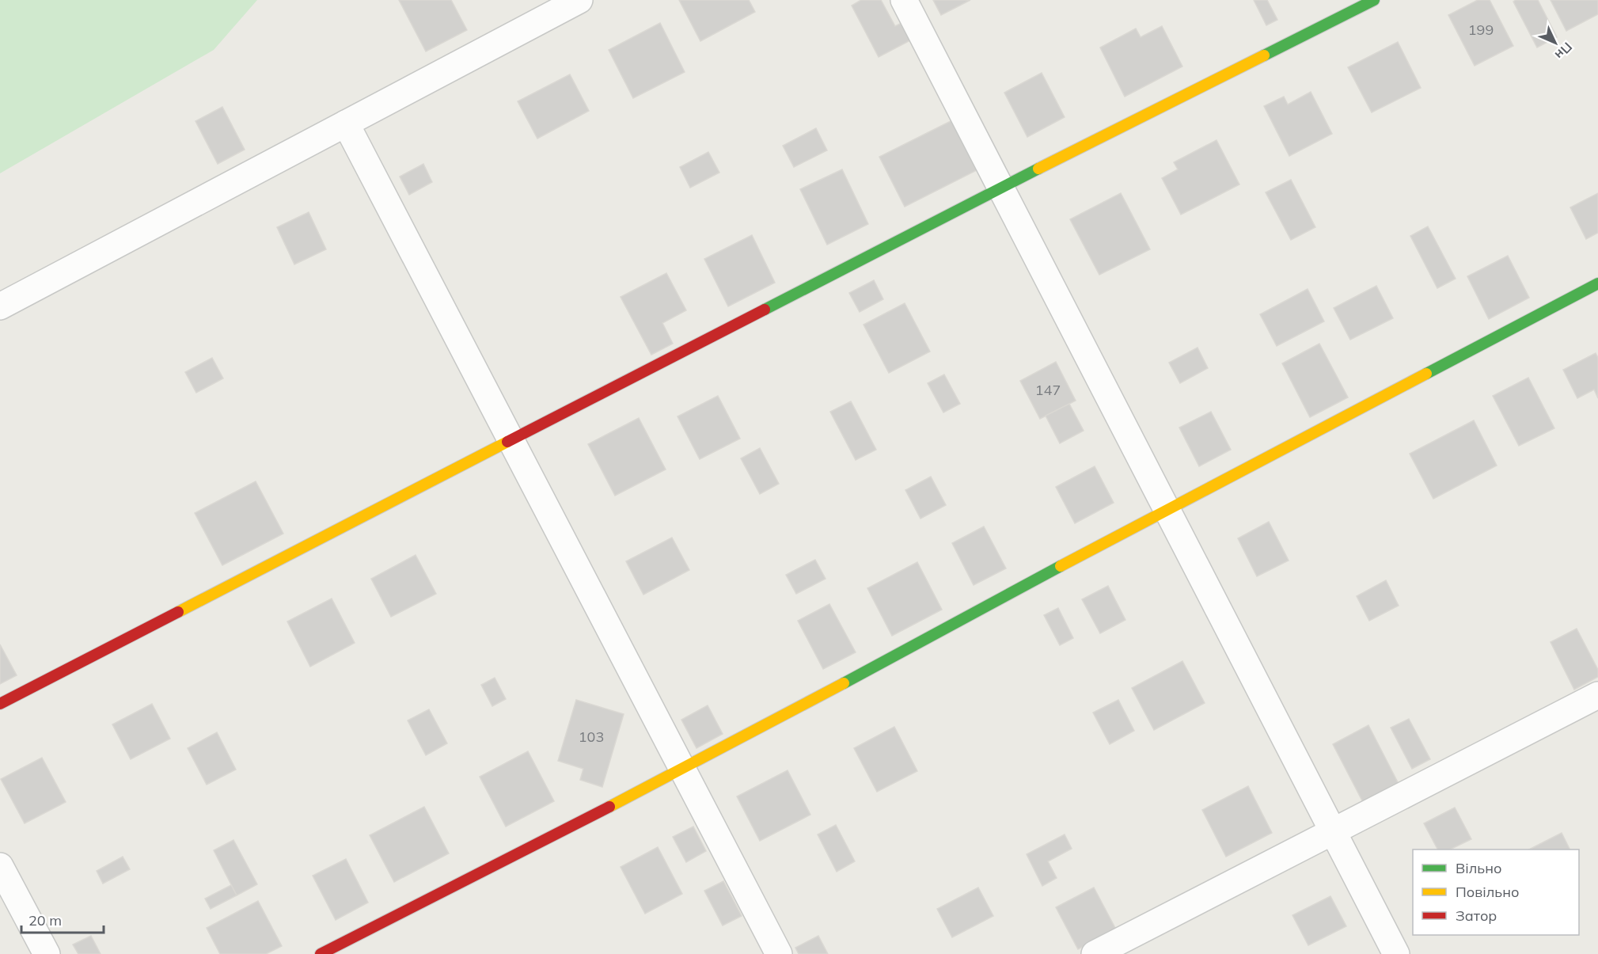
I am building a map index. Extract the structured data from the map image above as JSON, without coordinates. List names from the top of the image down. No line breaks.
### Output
{"house_numbers":["199","147","103"],"legend":["Вільно","Повільно","Затор"],"scale_bar":"20 m","north":"bottom right"}
